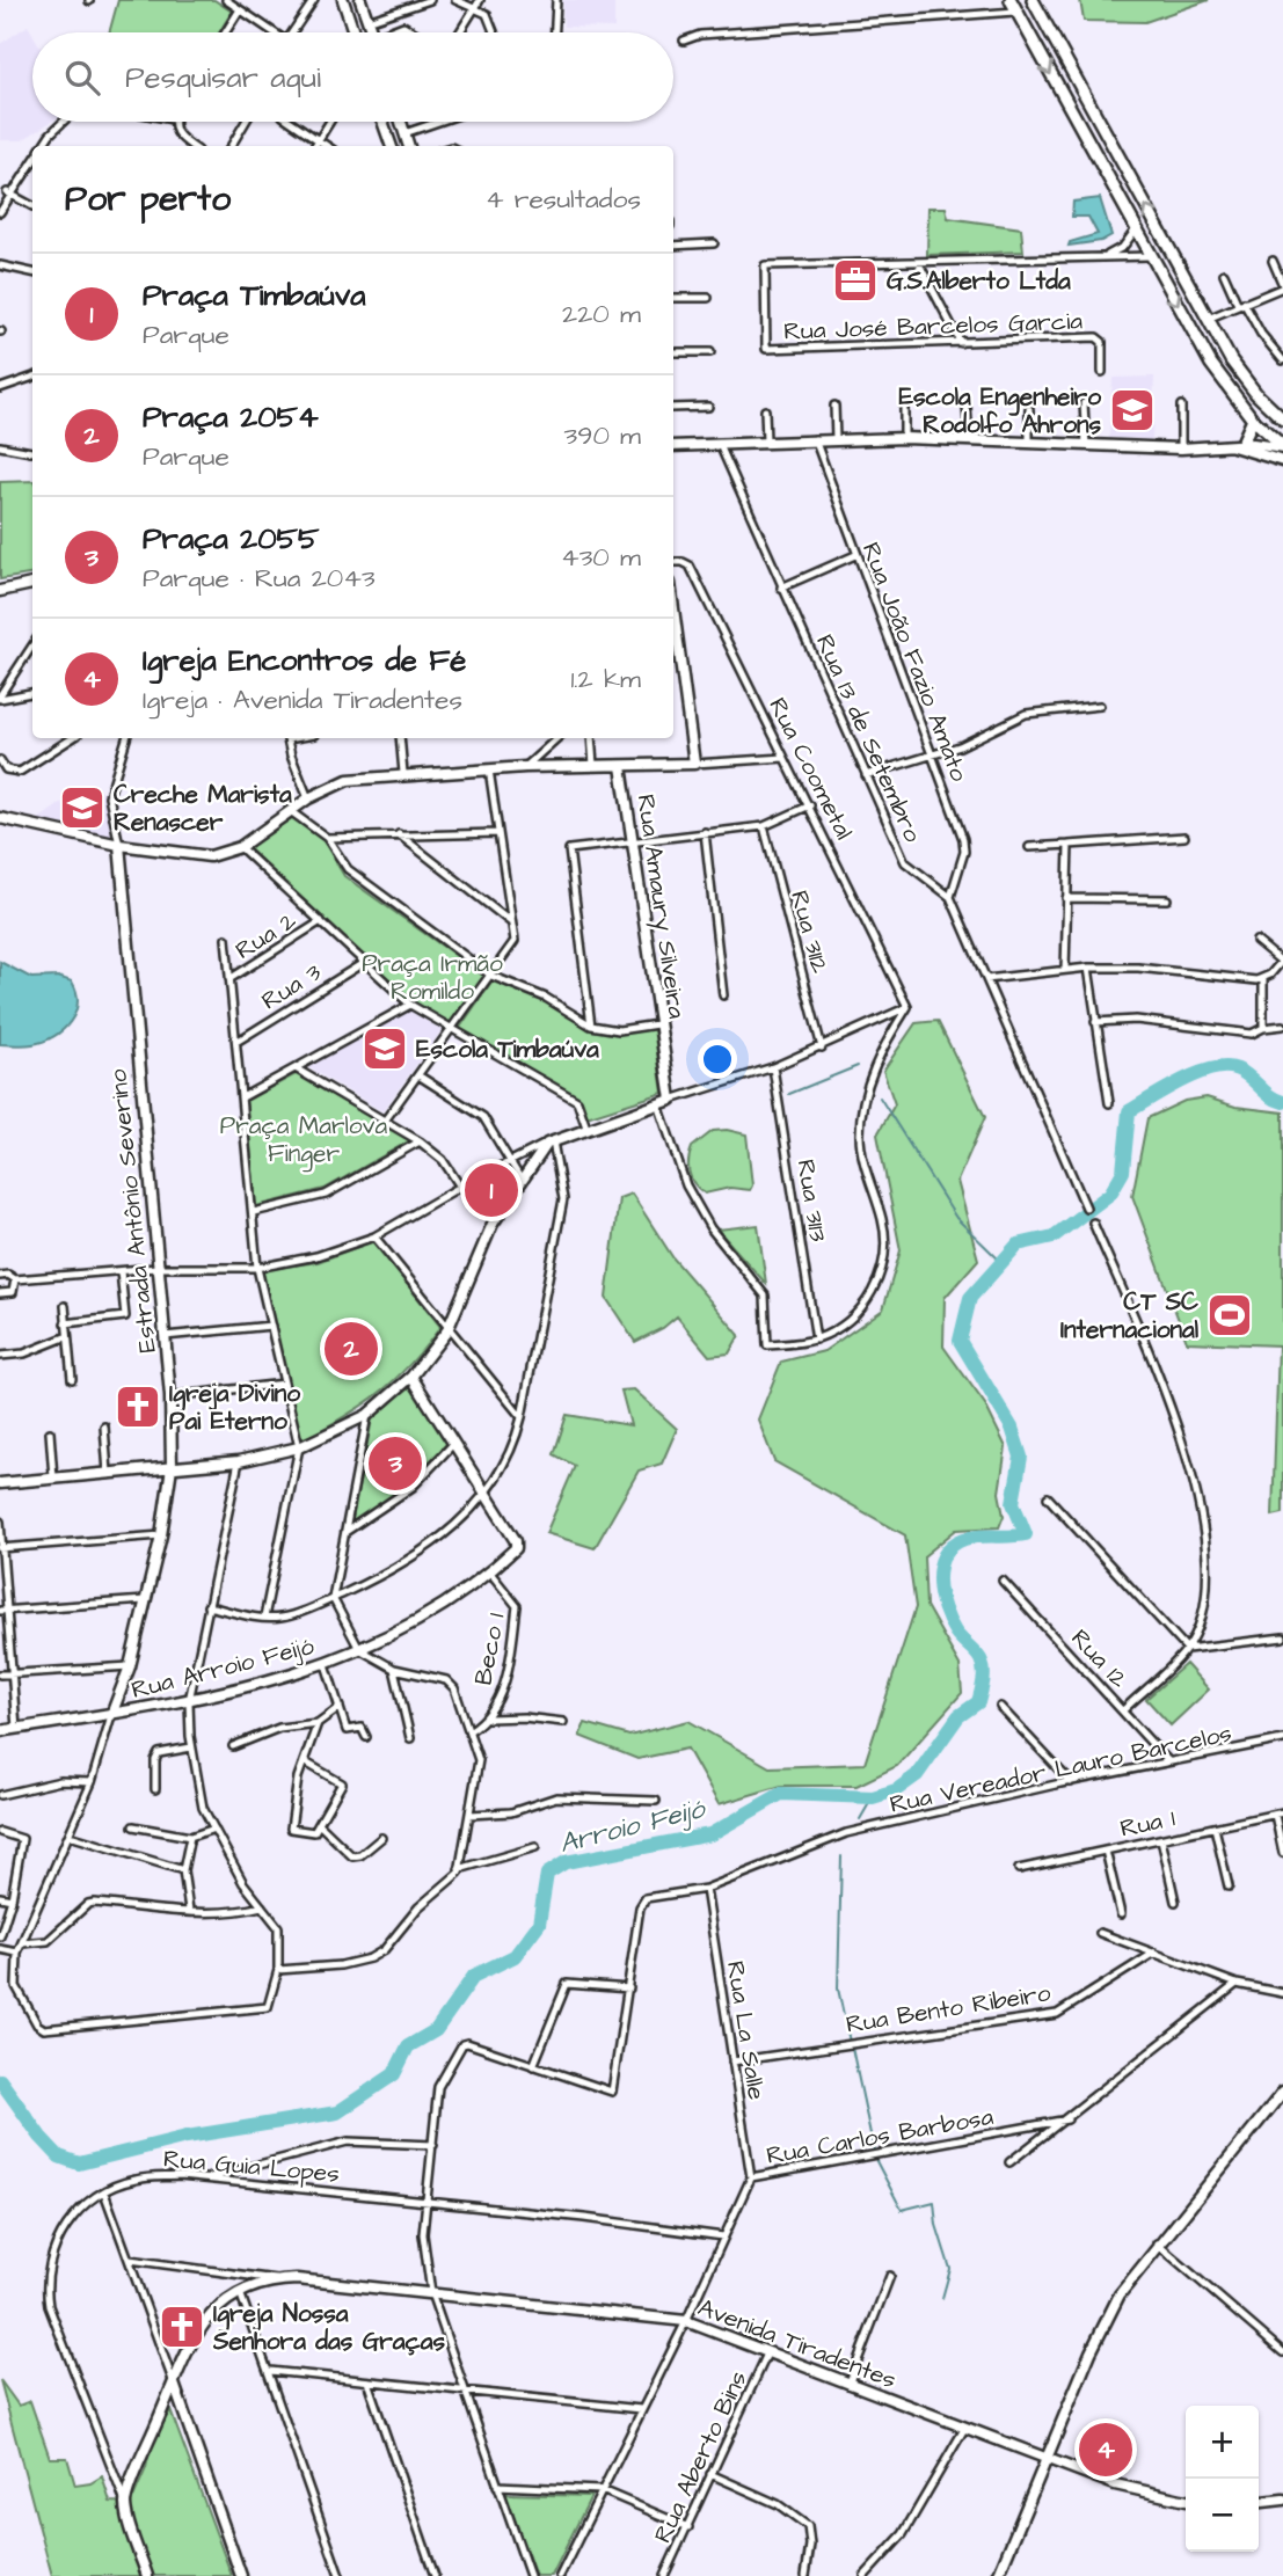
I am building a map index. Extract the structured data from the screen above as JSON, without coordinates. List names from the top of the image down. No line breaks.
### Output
{"streets":{"street":["Rua José Barcelos Garcia","Rua João Fazio Amato","Rua 13 de Setembro","Rua Coometal","Rua Amaury Silveira","Rua 3112","Rua 2","Rua 3","Rua 3113","Estrada Antônio Severino","Beco 1","Rua 12","Rua Arroio Feijó","Rua Vereador Lauro Barcelos","Rua 1","Rua Bento Ribeiro","Rua La Salle","Rua Carlos Barbosa","Rua Guia Lopes","Avenida Tiradentes","Rua Aberto Bins"]},"crossings":[["Rua João Fazio Amato","Rua 13 de Setembro"],["Estrada Antônio Severino","Rua Arroio Feijó"],["Beco 1","Rua Arroio Feijó"],["Rua 12","Rua Vereador Lauro Barcelos"],["Rua Vereador Lauro Barcelos","Rua La Salle"],["Rua Bento Ribeiro","Rua La Salle"],["Rua La Salle","Rua Carlos Barbosa"],["Rua Carlos Barbosa","Rua Guia Lopes"],["Rua Carlos Barbosa","Avenida Tiradentes"],["Avenida Tiradentes","Rua Aberto Bins"]],"water":["Arroio Feijó"],"parks":["Praça Irmão Romildo","Praça Marlova Finger"],"places":{"office":["G.S.Alberto Ltda"],"school or university":["Escola Engenheiro Rodolfo Ahrons","Creche Marista Renascer","Escola Timbaúva"],"sports":["CT SC Internacional"],"church":["Igreja Divino Pai Eterno","Igreja Nossa Senhora das Graças"]},"page":{"search":"Pesquisar aqui","heading":["Por perto","4 resultados"],"list":[{"mark":"1","name":"Praça Timbaúva","note":"Parque","value":"220 m"},{"mark":"2","name":"Praça 2054","note":"Parque","value":"390 m"},{"mark":"3","name":"Praça 2055","note":"Parque · Rua 2043","value":"430 m"},{"mark":"4","name":"Igreja Encontros de Fé","note":"Igreja · Avenida Tiradentes","value":"1.2 km"}],"pins":["1","2","3","4"],"map_buttons":["+","−"]}}
